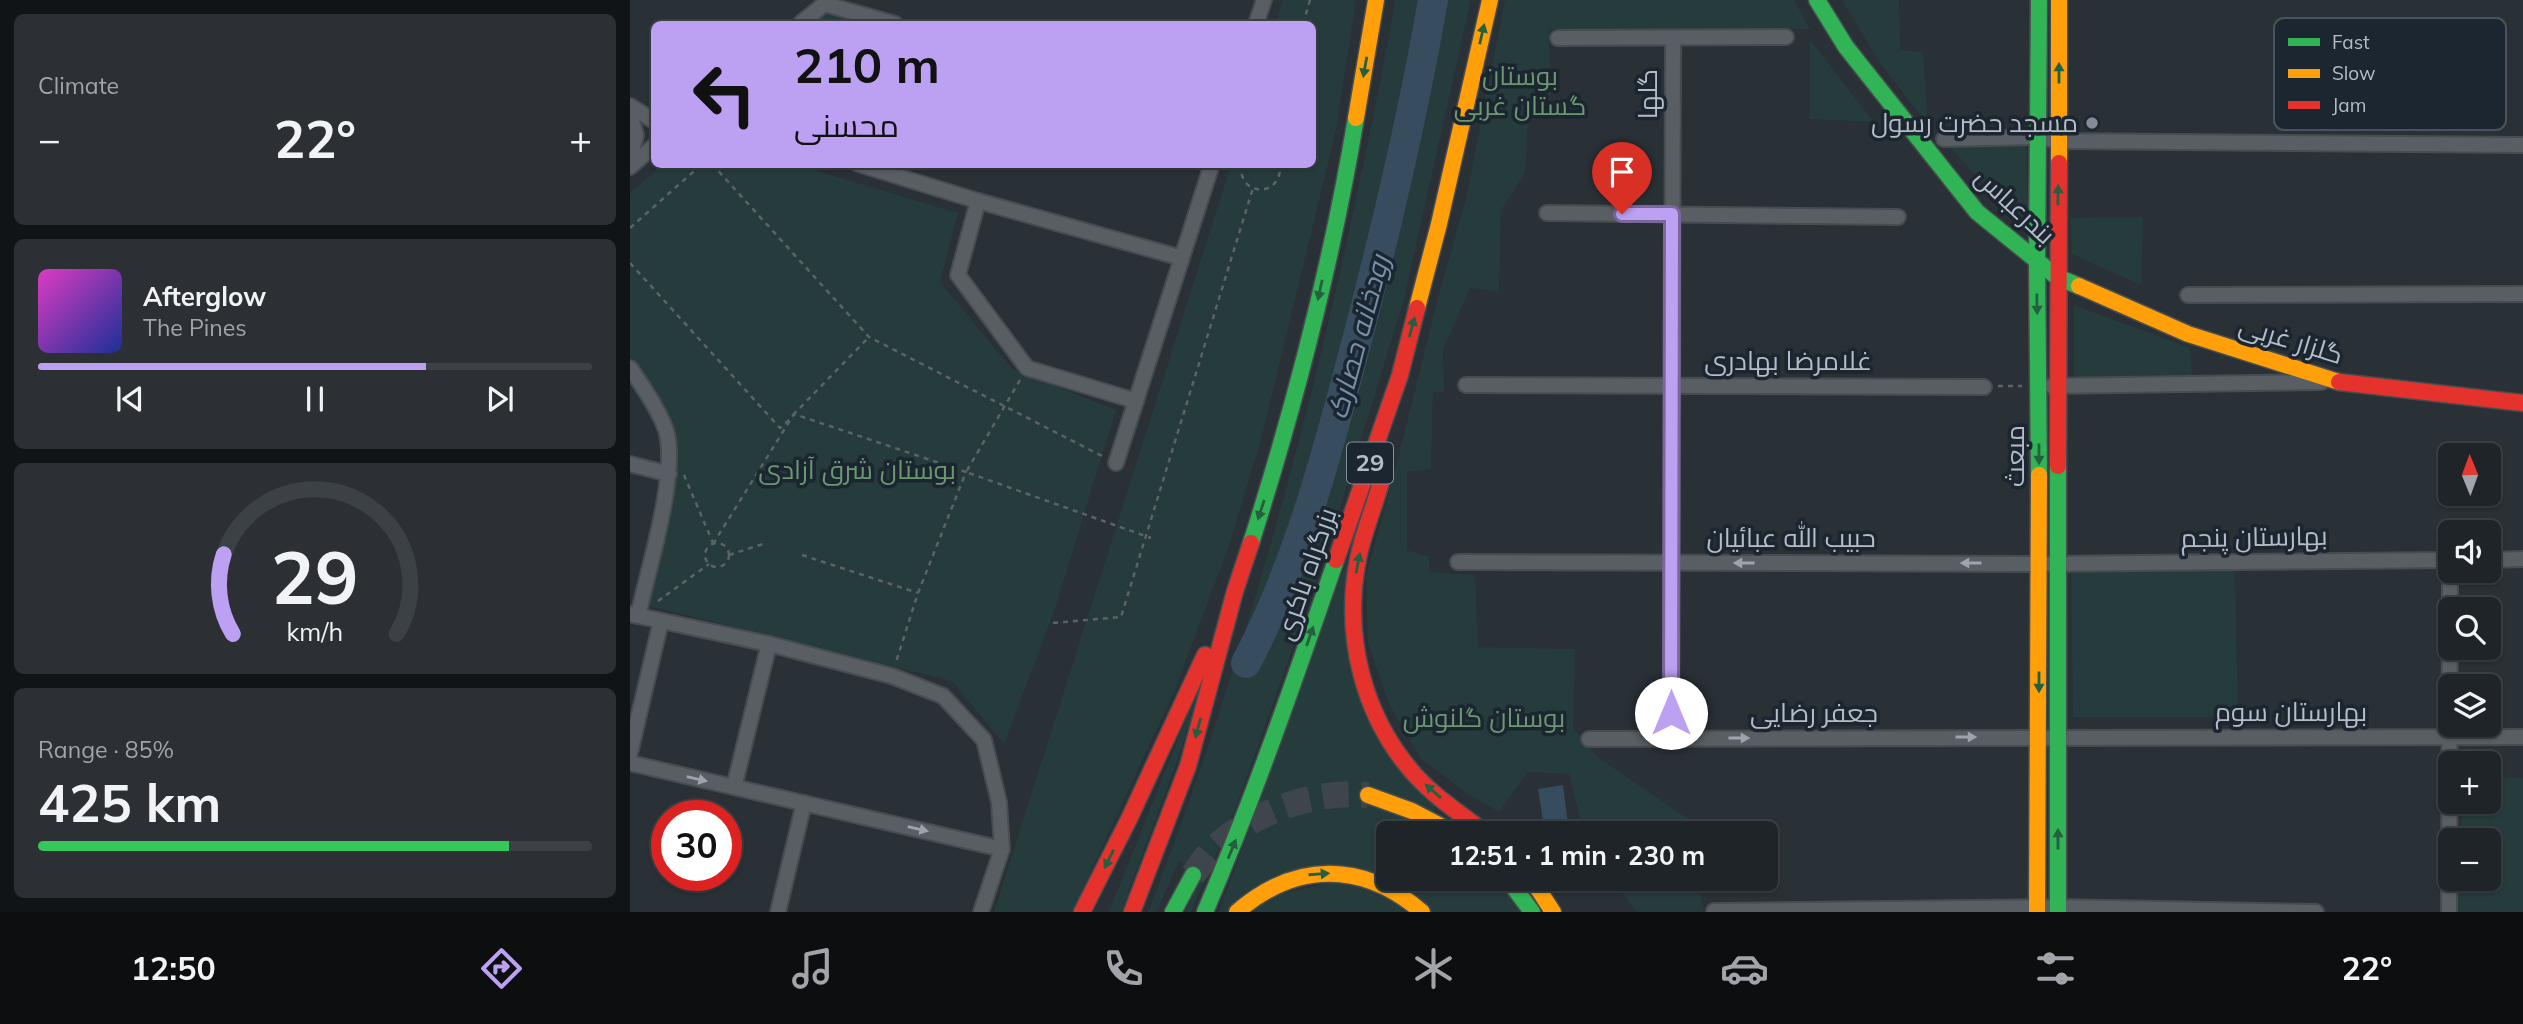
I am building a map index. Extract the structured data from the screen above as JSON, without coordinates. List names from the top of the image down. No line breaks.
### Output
{"streets":{"main road":["بندرعباس","گلزار غربی","مبعث","29","بزرگراه باکری"],"street":["گلها","غلامرضا بهادری","بهارستان پنجم","حبیب الله عبائیان","بهارستان سوم","جعفر رضایی"]},"crossings":[["گلها","غلامرضا بهادری"],["گلها","حبیب الله عبائیان"],["گلها","جعفر رضایی"],["بندرعباس","گلزار غربی"],["بندرعباس","مبعث"],["گلزار غربی","مبعث"],["مبعث","بهارستان پنجم"],["مبعث","حبیب الله عبائیان"],["مبعث","بهارستان سوم"],["مبعث","جعفر رضایی"],["بهارستان پنجم","حبیب الله عبائیان"],["بهارستان سوم","جعفر رضایی"]],"one_way":["حبیب الله عبائیان","جعفر رضایی"],"water":["رودخانه حصارک"],"parks":["بوستان گستان غربی","بوستان شرق آزادی","بوستان گلنوش"],"places":["مسجد حضرت رسول"],"legend":["Fast","Slow","Jam"],"north":"top","page":{"tile":["Climate",["Range · 85%","425 km"]],"turn":["210 m","محسنی"],"heat":["−","22°","+"],"song":["Afterglow","The Pines"],"map_buttons":["+","−"],"limit":"30","trip":"12:51 · 1 min · 230 m","tabs":["12:50","22°"],"gauge":["29","km/h"]}}
